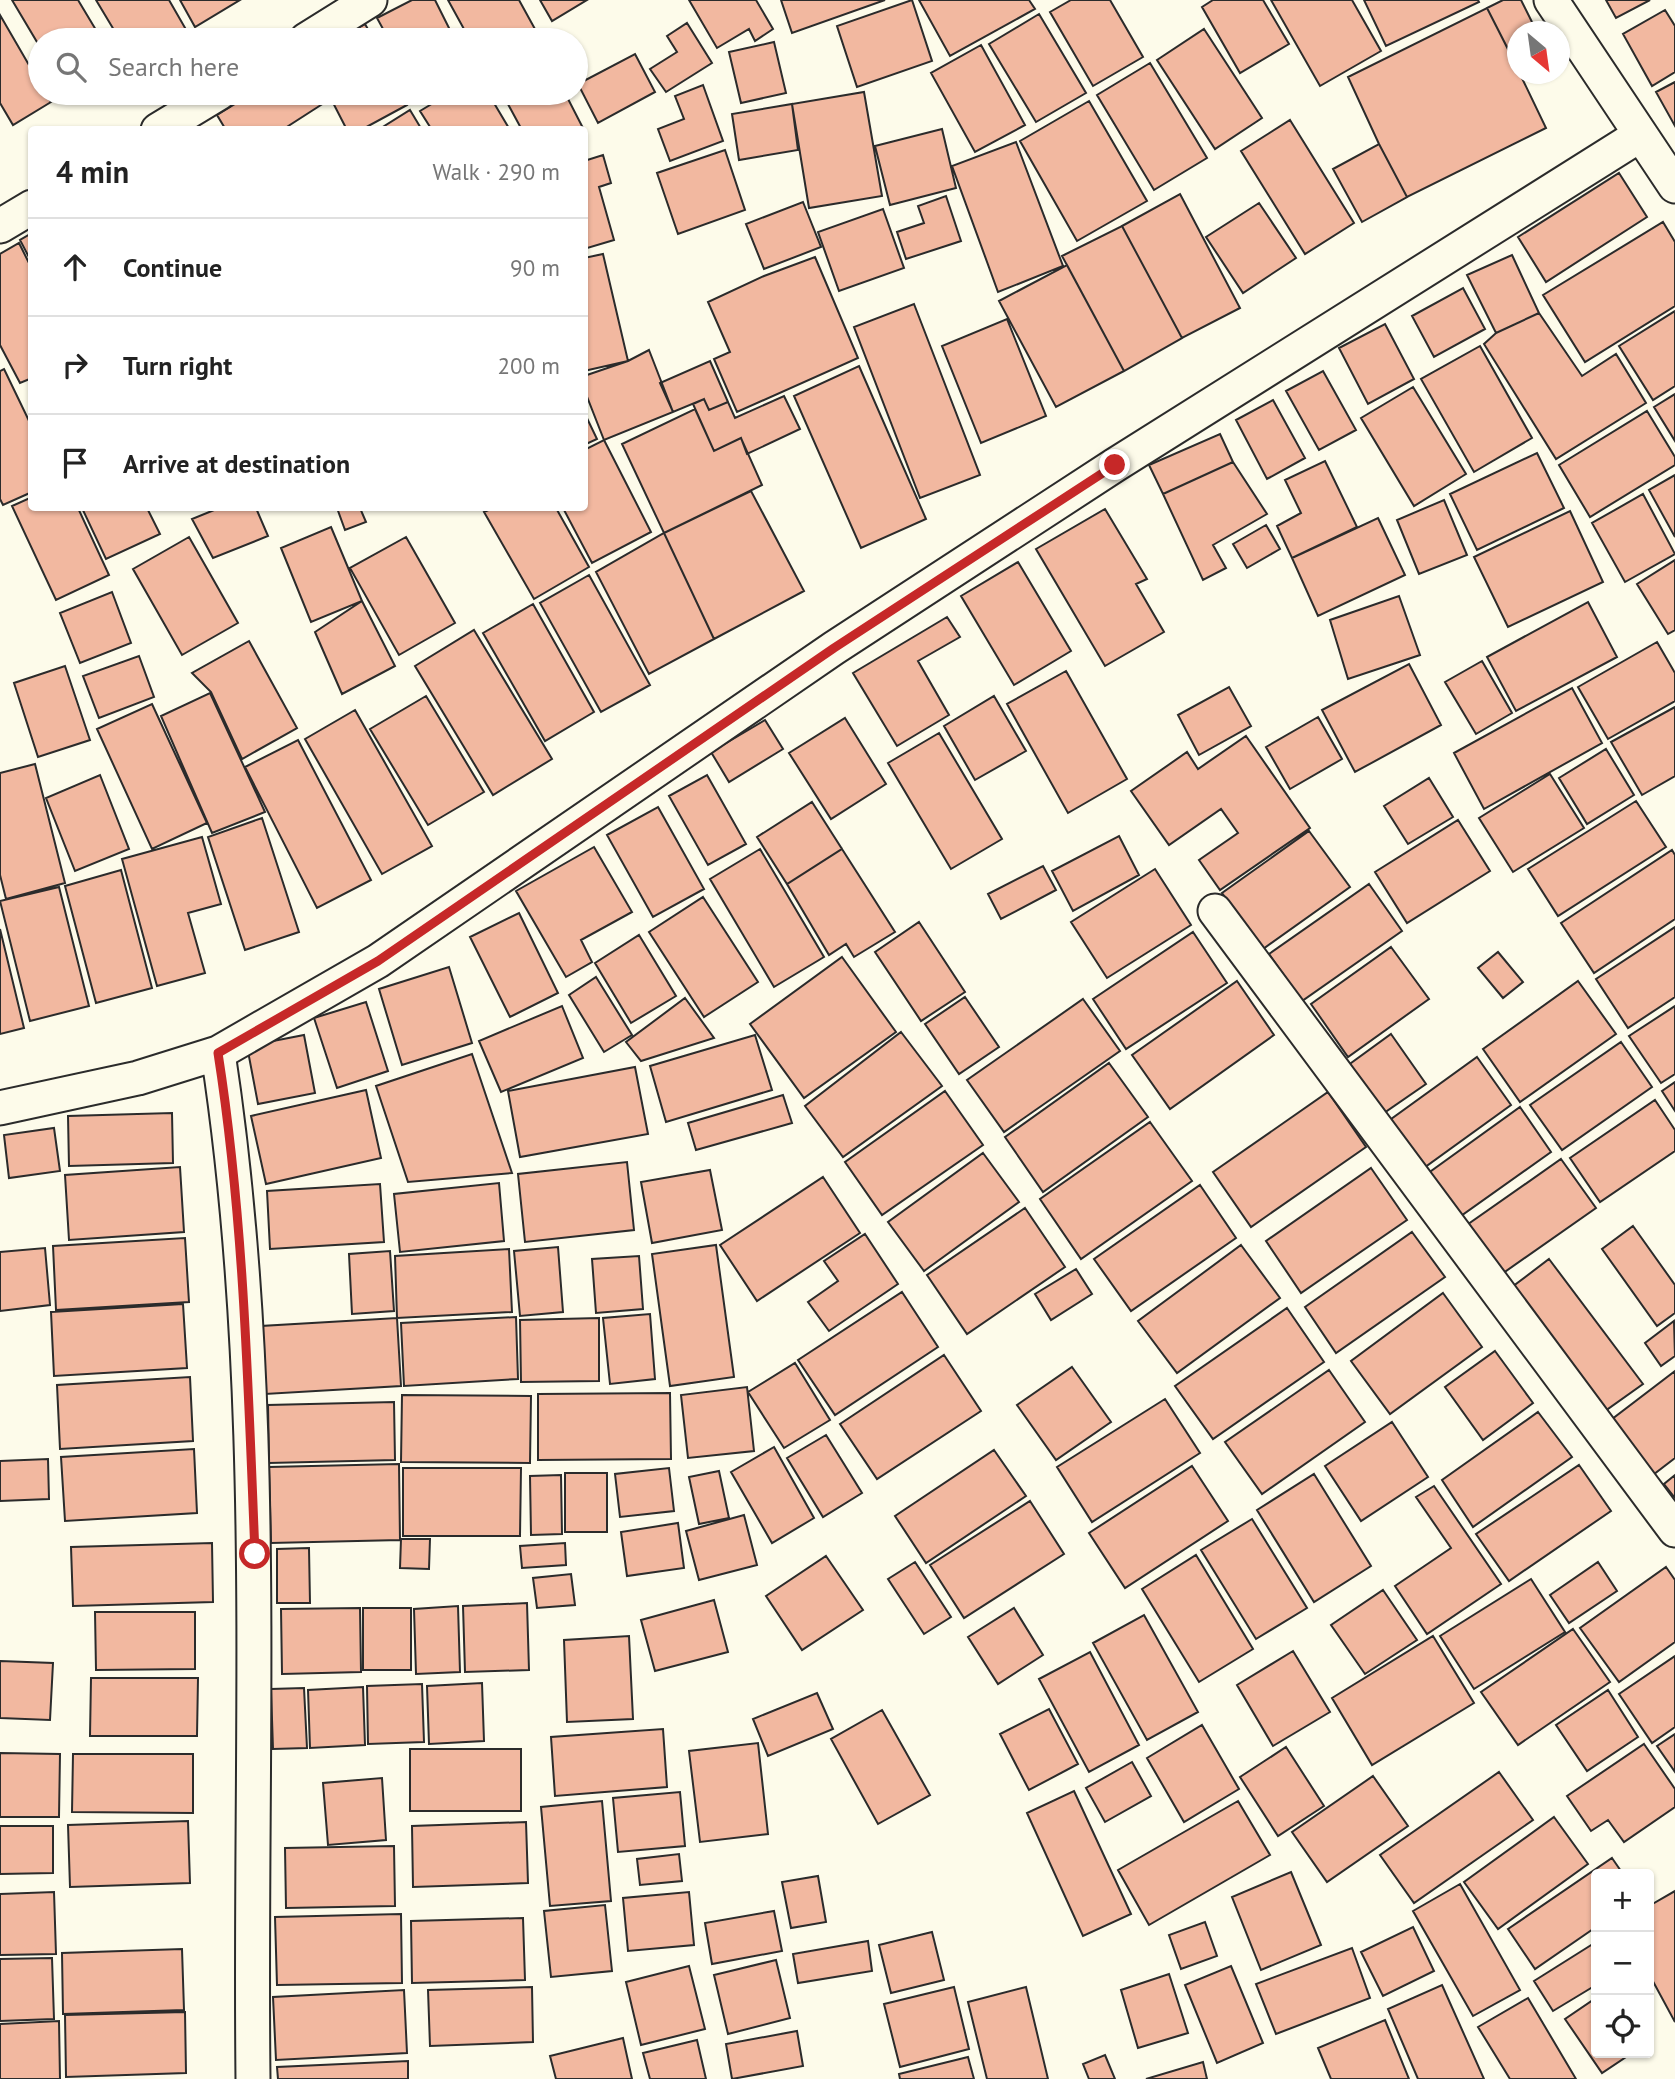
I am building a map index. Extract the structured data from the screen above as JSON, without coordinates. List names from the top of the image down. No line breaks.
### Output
{"north":"bottom right","page":{"search":"Search here","heading":["4 min","Walk · 290 m"],"list":[["Continue","90 m"],["Turn right","200 m"],"Arrive at destination"],"map_buttons":["+","−"]}}
